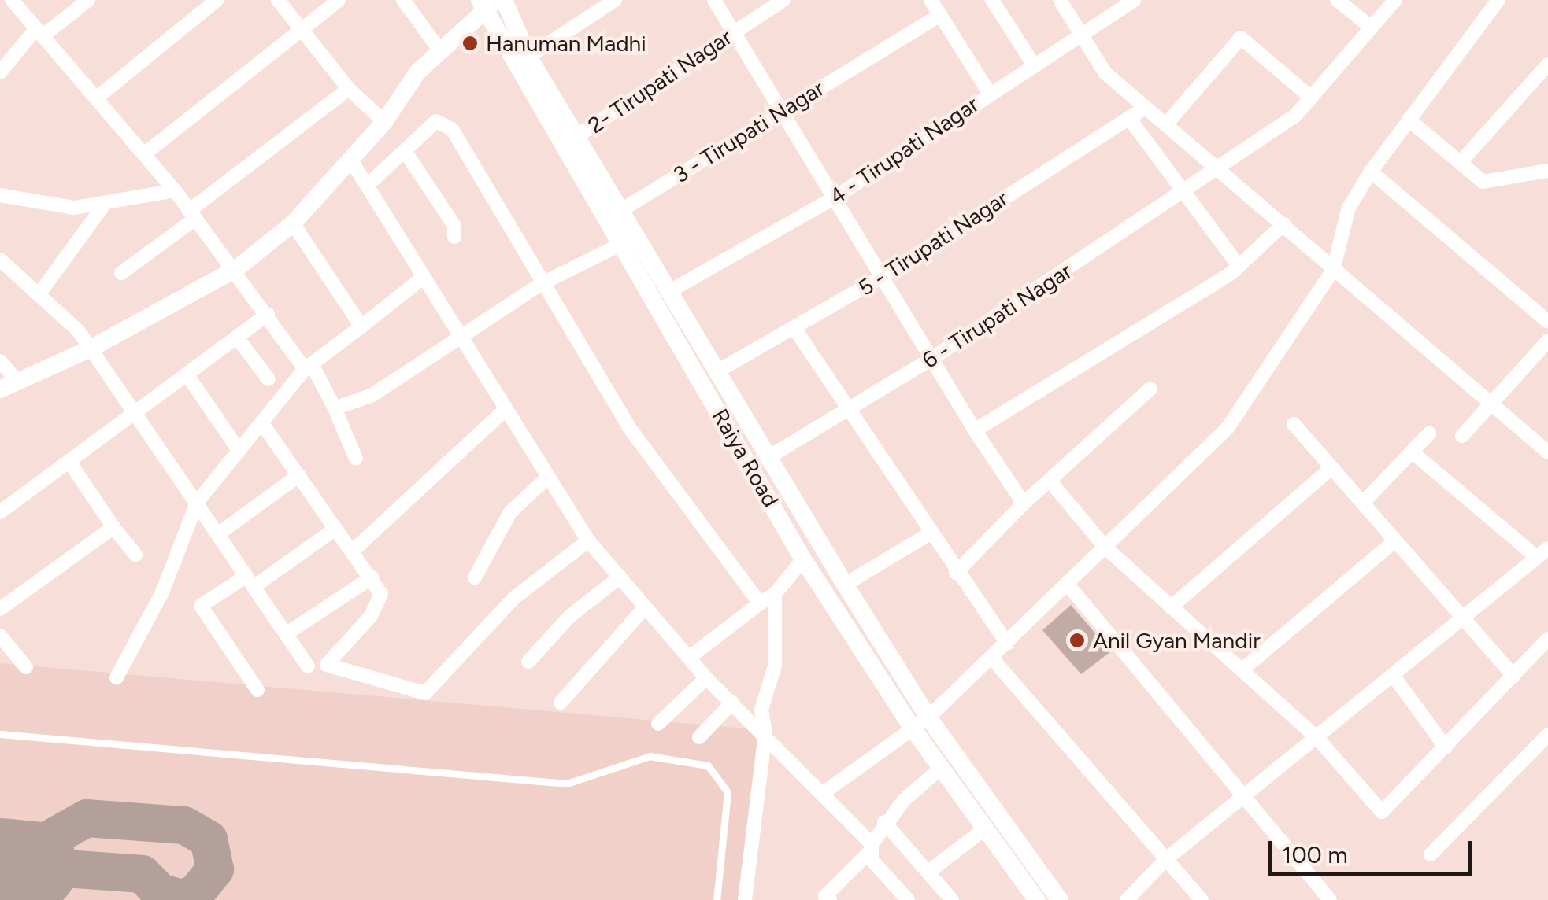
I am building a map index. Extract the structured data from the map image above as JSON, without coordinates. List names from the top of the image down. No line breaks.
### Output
{"streets":{"street":["2- Tirupati Nagar","3 - Tirupati Nagar","4 - Tirupati Nagar","5 - Tirupati Nagar","6 - Tirupati Nagar","Raiya Road"]},"crossings":[["2- Tirupati Nagar","Raiya Road"],["3 - Tirupati Nagar","Raiya Road"],["4 - Tirupati Nagar","Raiya Road"],["5 - Tirupati Nagar","Raiya Road"],["6 - Tirupati Nagar","Raiya Road"]],"places":["Hanuman Madhi","Anil Gyan Mandir"],"scale_bar":"100 m"}
